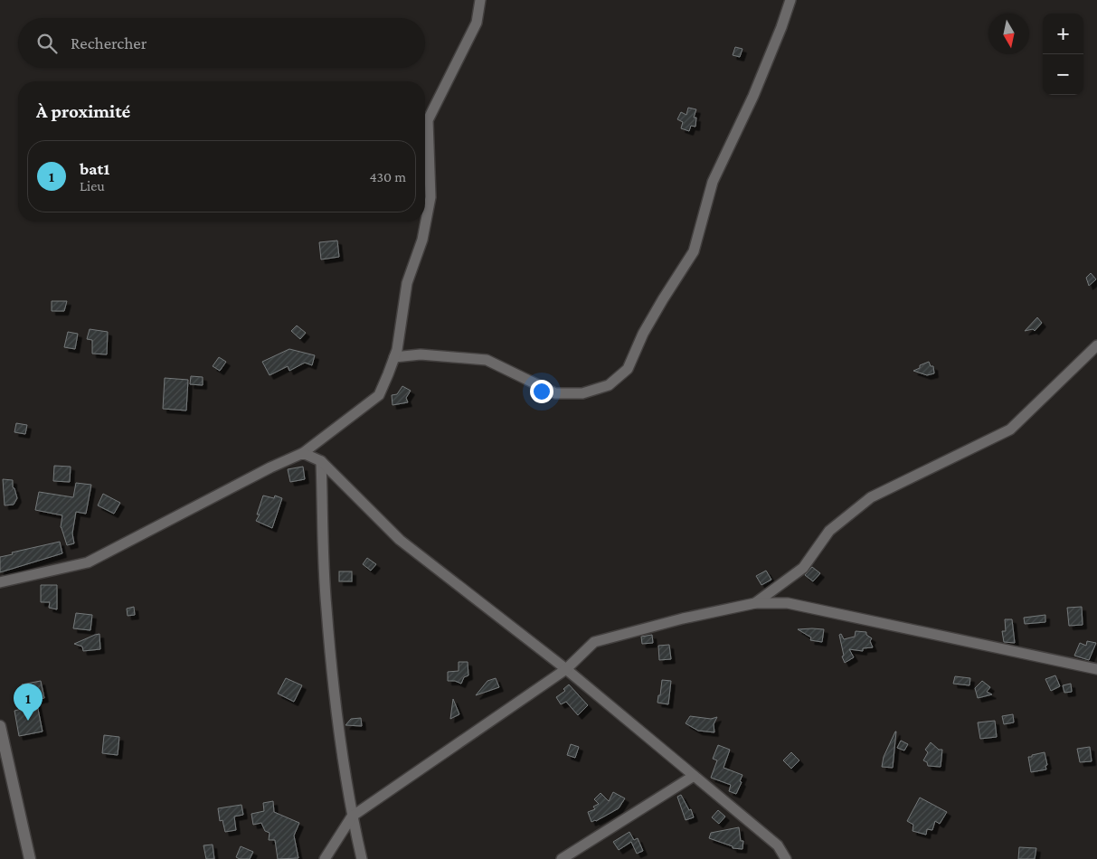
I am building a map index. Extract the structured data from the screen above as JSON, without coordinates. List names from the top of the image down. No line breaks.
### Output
{"north":"bottom","page":{"map_buttons":["+","−"],"search":"Rechercher","heading":"À proximité","list":[{"mark":"1","name":"bat1","note":"Lieu","value":"430 m"}],"pins":"1"}}
